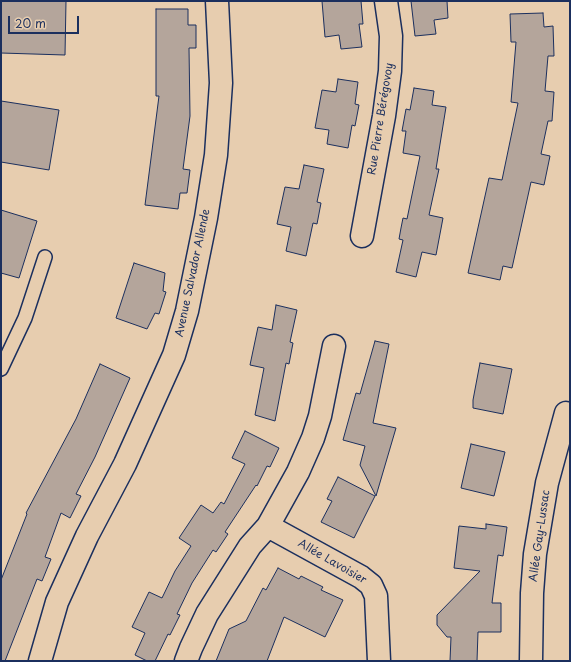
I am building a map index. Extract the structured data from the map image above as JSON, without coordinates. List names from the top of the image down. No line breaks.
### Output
{"streets":{"street":["Rue Pierre Bérégovoy","Avenue Salvador Allende","Allée Gay-Lussac","Allée Lavoisier"]},"scale_bar":"20 m"}
